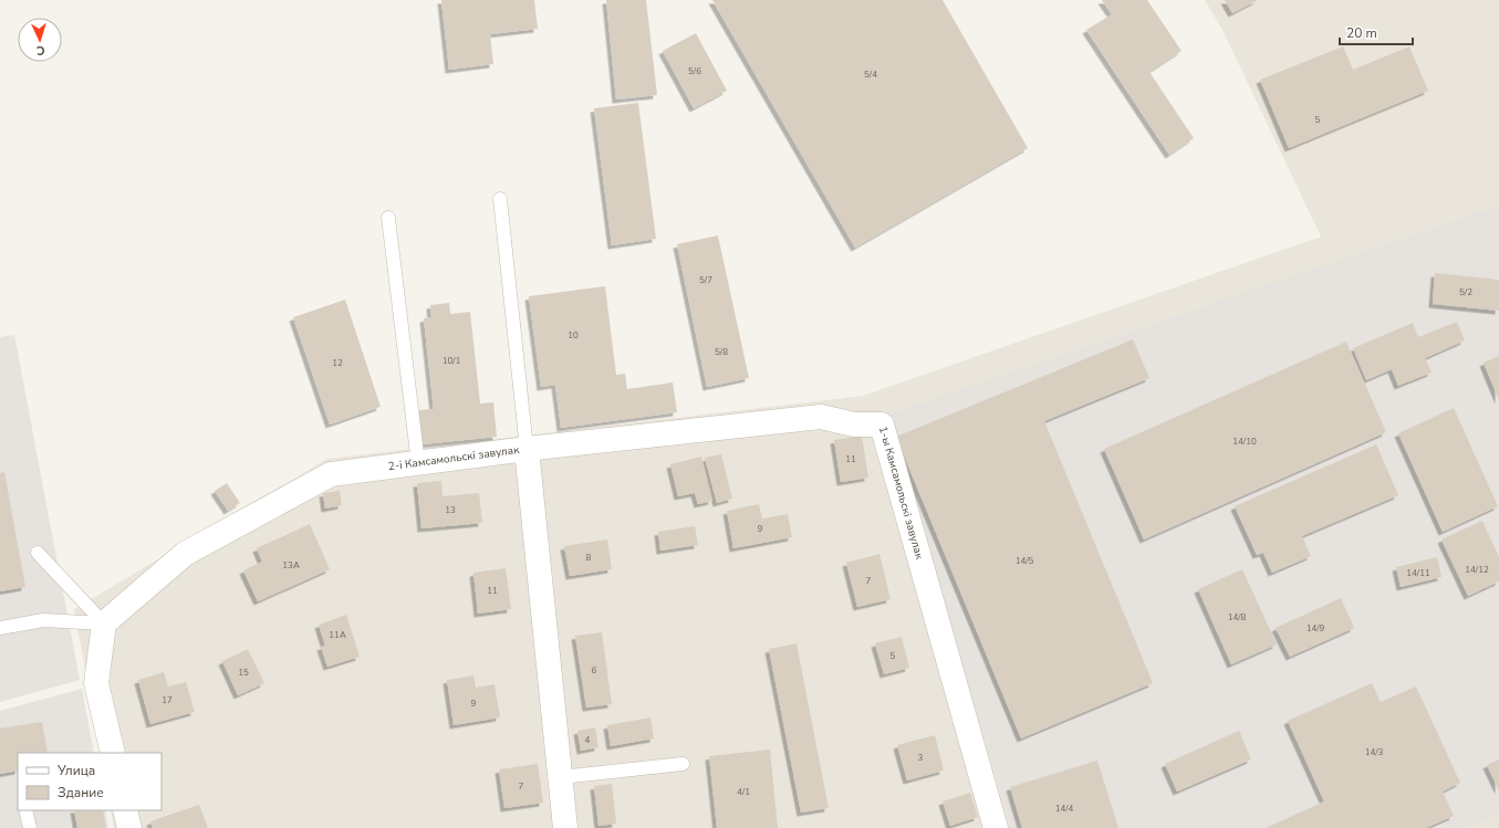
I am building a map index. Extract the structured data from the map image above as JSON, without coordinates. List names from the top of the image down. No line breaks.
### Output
{"streets":{"street":["2-і Камсамольскі завулак","1-ы Камсамольскі завулак"]},"crossings":[["2-і Камсамольскі завулак","1-ы Камсамольскі завулак"]],"house_numbers":["5/6","5/4","5","5/7","5/2","10","5/8","10/1","12","14/10","11","13","9","8","14/5","13А","14/12","14/11","7","11","14/8","14/9","11А","5","6","15","17","9","4","14/3","3","7","4/1","14/4"],"legend":["Улица","Здание"],"scale_bar":"20 m","north":"bottom"}
